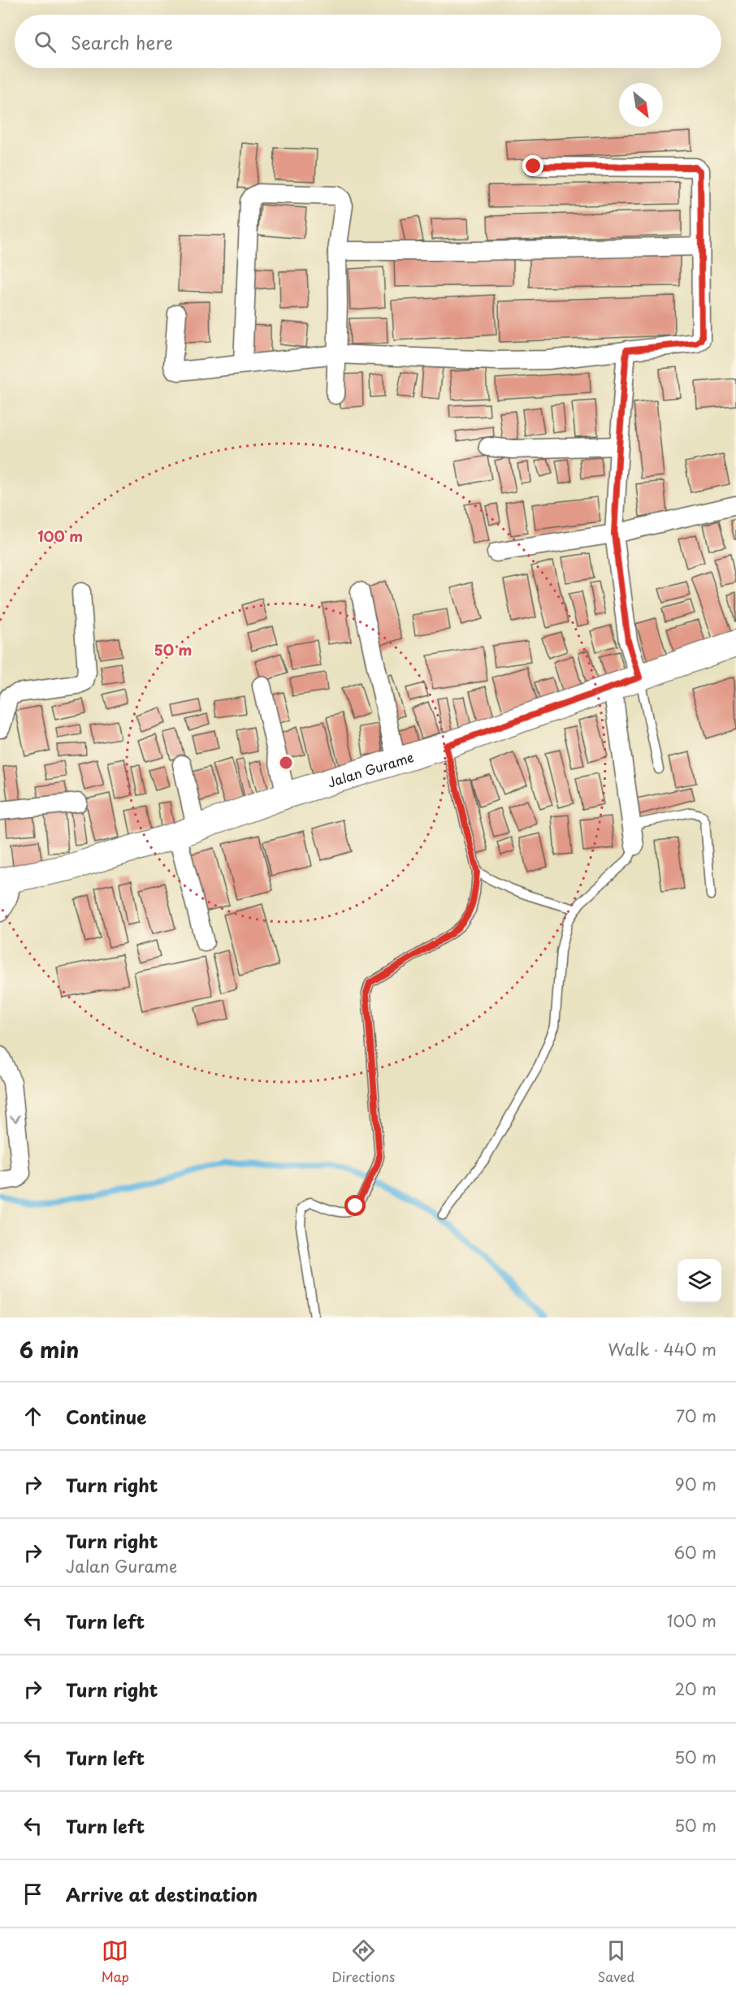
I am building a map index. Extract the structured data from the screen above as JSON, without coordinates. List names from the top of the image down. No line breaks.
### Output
{"streets":{"street":["Jalan Gurame"]},"north":"bottom right","page":{"search":"Search here","heading":["6 min","Walk · 440 m"],"list":[["Continue","70 m"],["Turn right","90 m"],["Turn right","Jalan Gurame","60 m"],["Turn left","100 m"],["Turn right","20 m"],["Turn left","50 m"],["Turn left","50 m"],"Arrive at destination"],"nav":["Map","Directions","Saved"]},"rings":["100 m","50 m"]}
